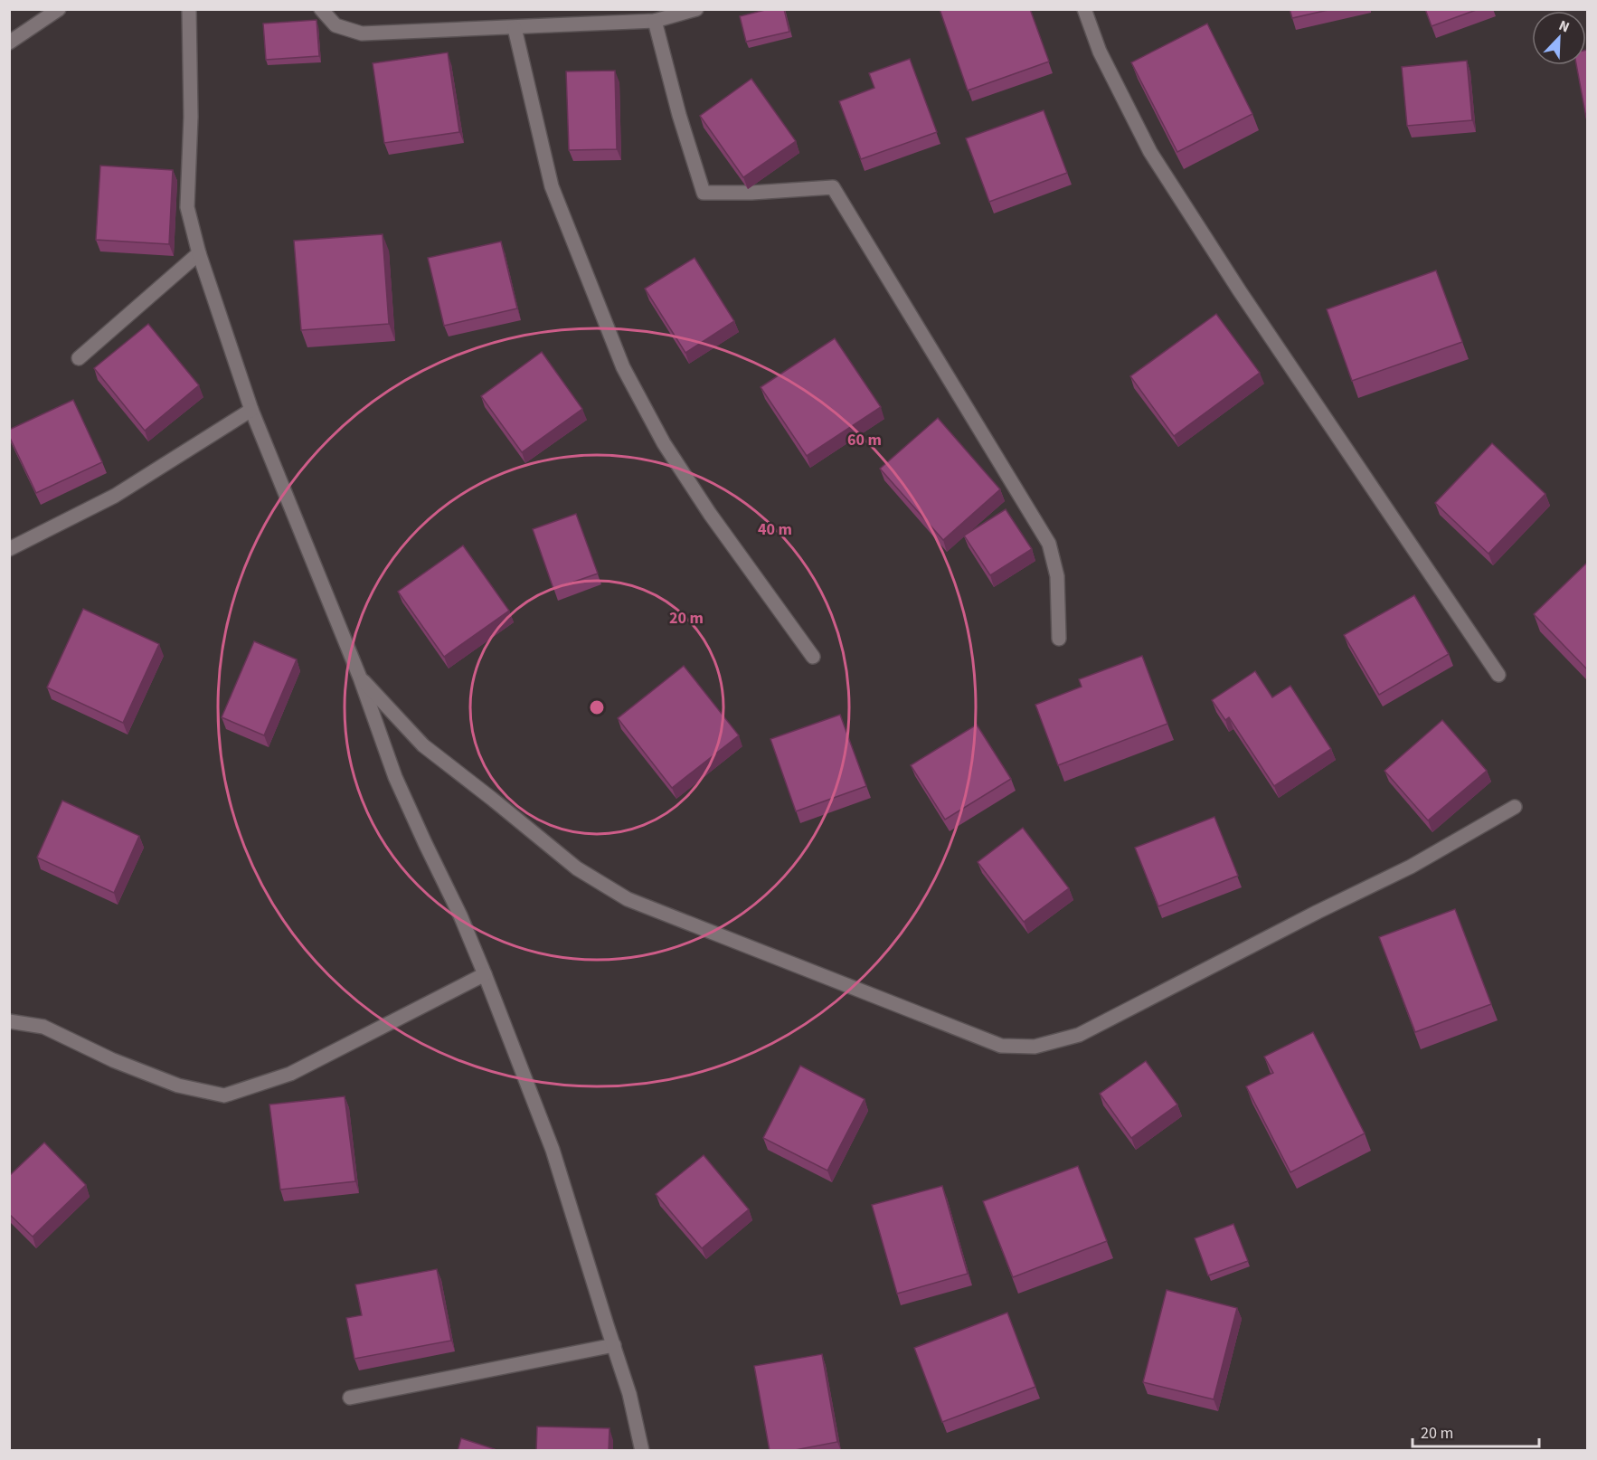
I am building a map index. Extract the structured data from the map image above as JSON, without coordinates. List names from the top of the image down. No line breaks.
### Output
{"scale_bar":"20 m","north":"top right","rings":["60 m","40 m","20 m"]}
